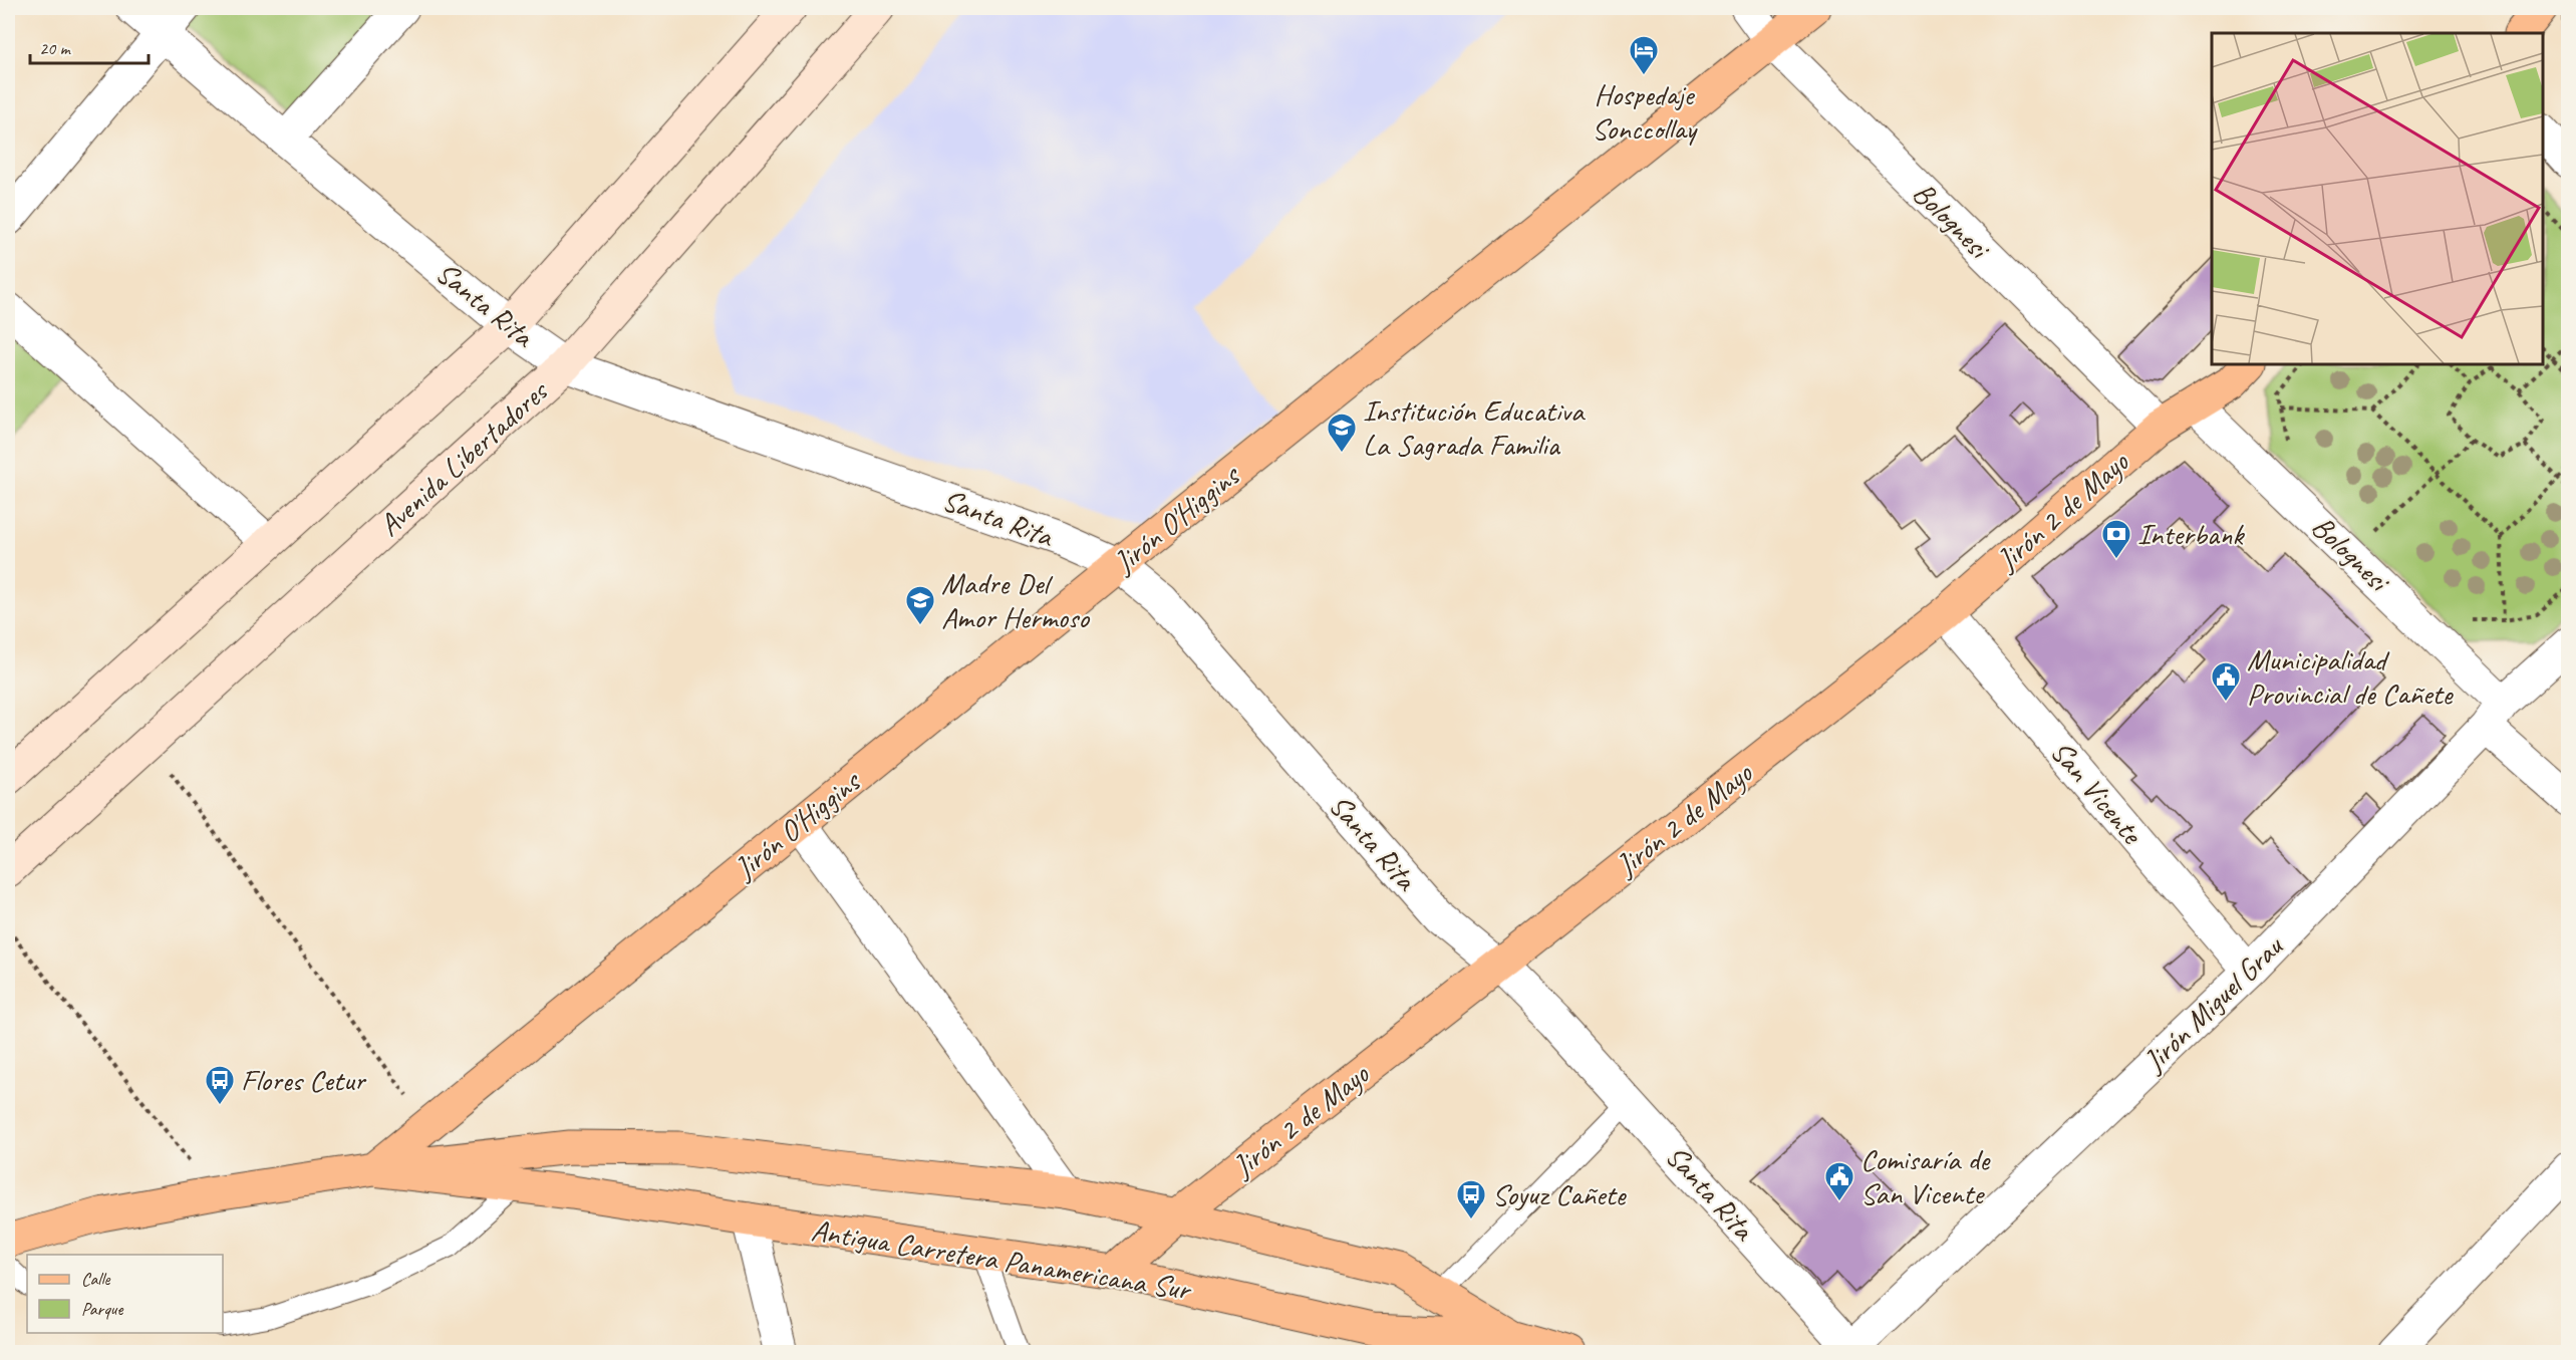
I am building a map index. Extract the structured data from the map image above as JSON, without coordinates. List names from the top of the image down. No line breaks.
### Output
{"streets":{"main road":["Jirón 2 de Mayo","Jirón O'Higgins","Antigua Carretera Panamericana Sur"],"street":["Bolognesi","Santa Rita","Avenida Libertadores","San Vicente","Jirón Miguel Grau"]},"crossings":[["Bolognesi","Jirón 2 de Mayo"],["Bolognesi","Jirón O'Higgins"],["Bolognesi","Jirón Miguel Grau"],["Santa Rita","Avenida Libertadores"],["Santa Rita","Jirón 2 de Mayo"],["Santa Rita","Jirón O'Higgins"],["Santa Rita","Jirón Miguel Grau"],["Jirón 2 de Mayo","San Vicente"],["Jirón 2 de Mayo","Antigua Carretera Panamericana Sur"],["Jirón O'Higgins","Antigua Carretera Panamericana Sur"],["San Vicente","Jirón Miguel Grau"]],"places":{"hotel":["Hospedaje Sonccollay"],"school or university":["Institución Educativa La Sagrada Familia","Madre Del Amor Hermoso"],"bank":["Interbank"],"public building":["Municipalidad Provincial de Cañete","Comisaría de San Vicente"],"bus stop":["Flores Cetur","Soyuz Cañete"]},"legend":["Calle","Parque"],"scale_bar":"20 m"}
